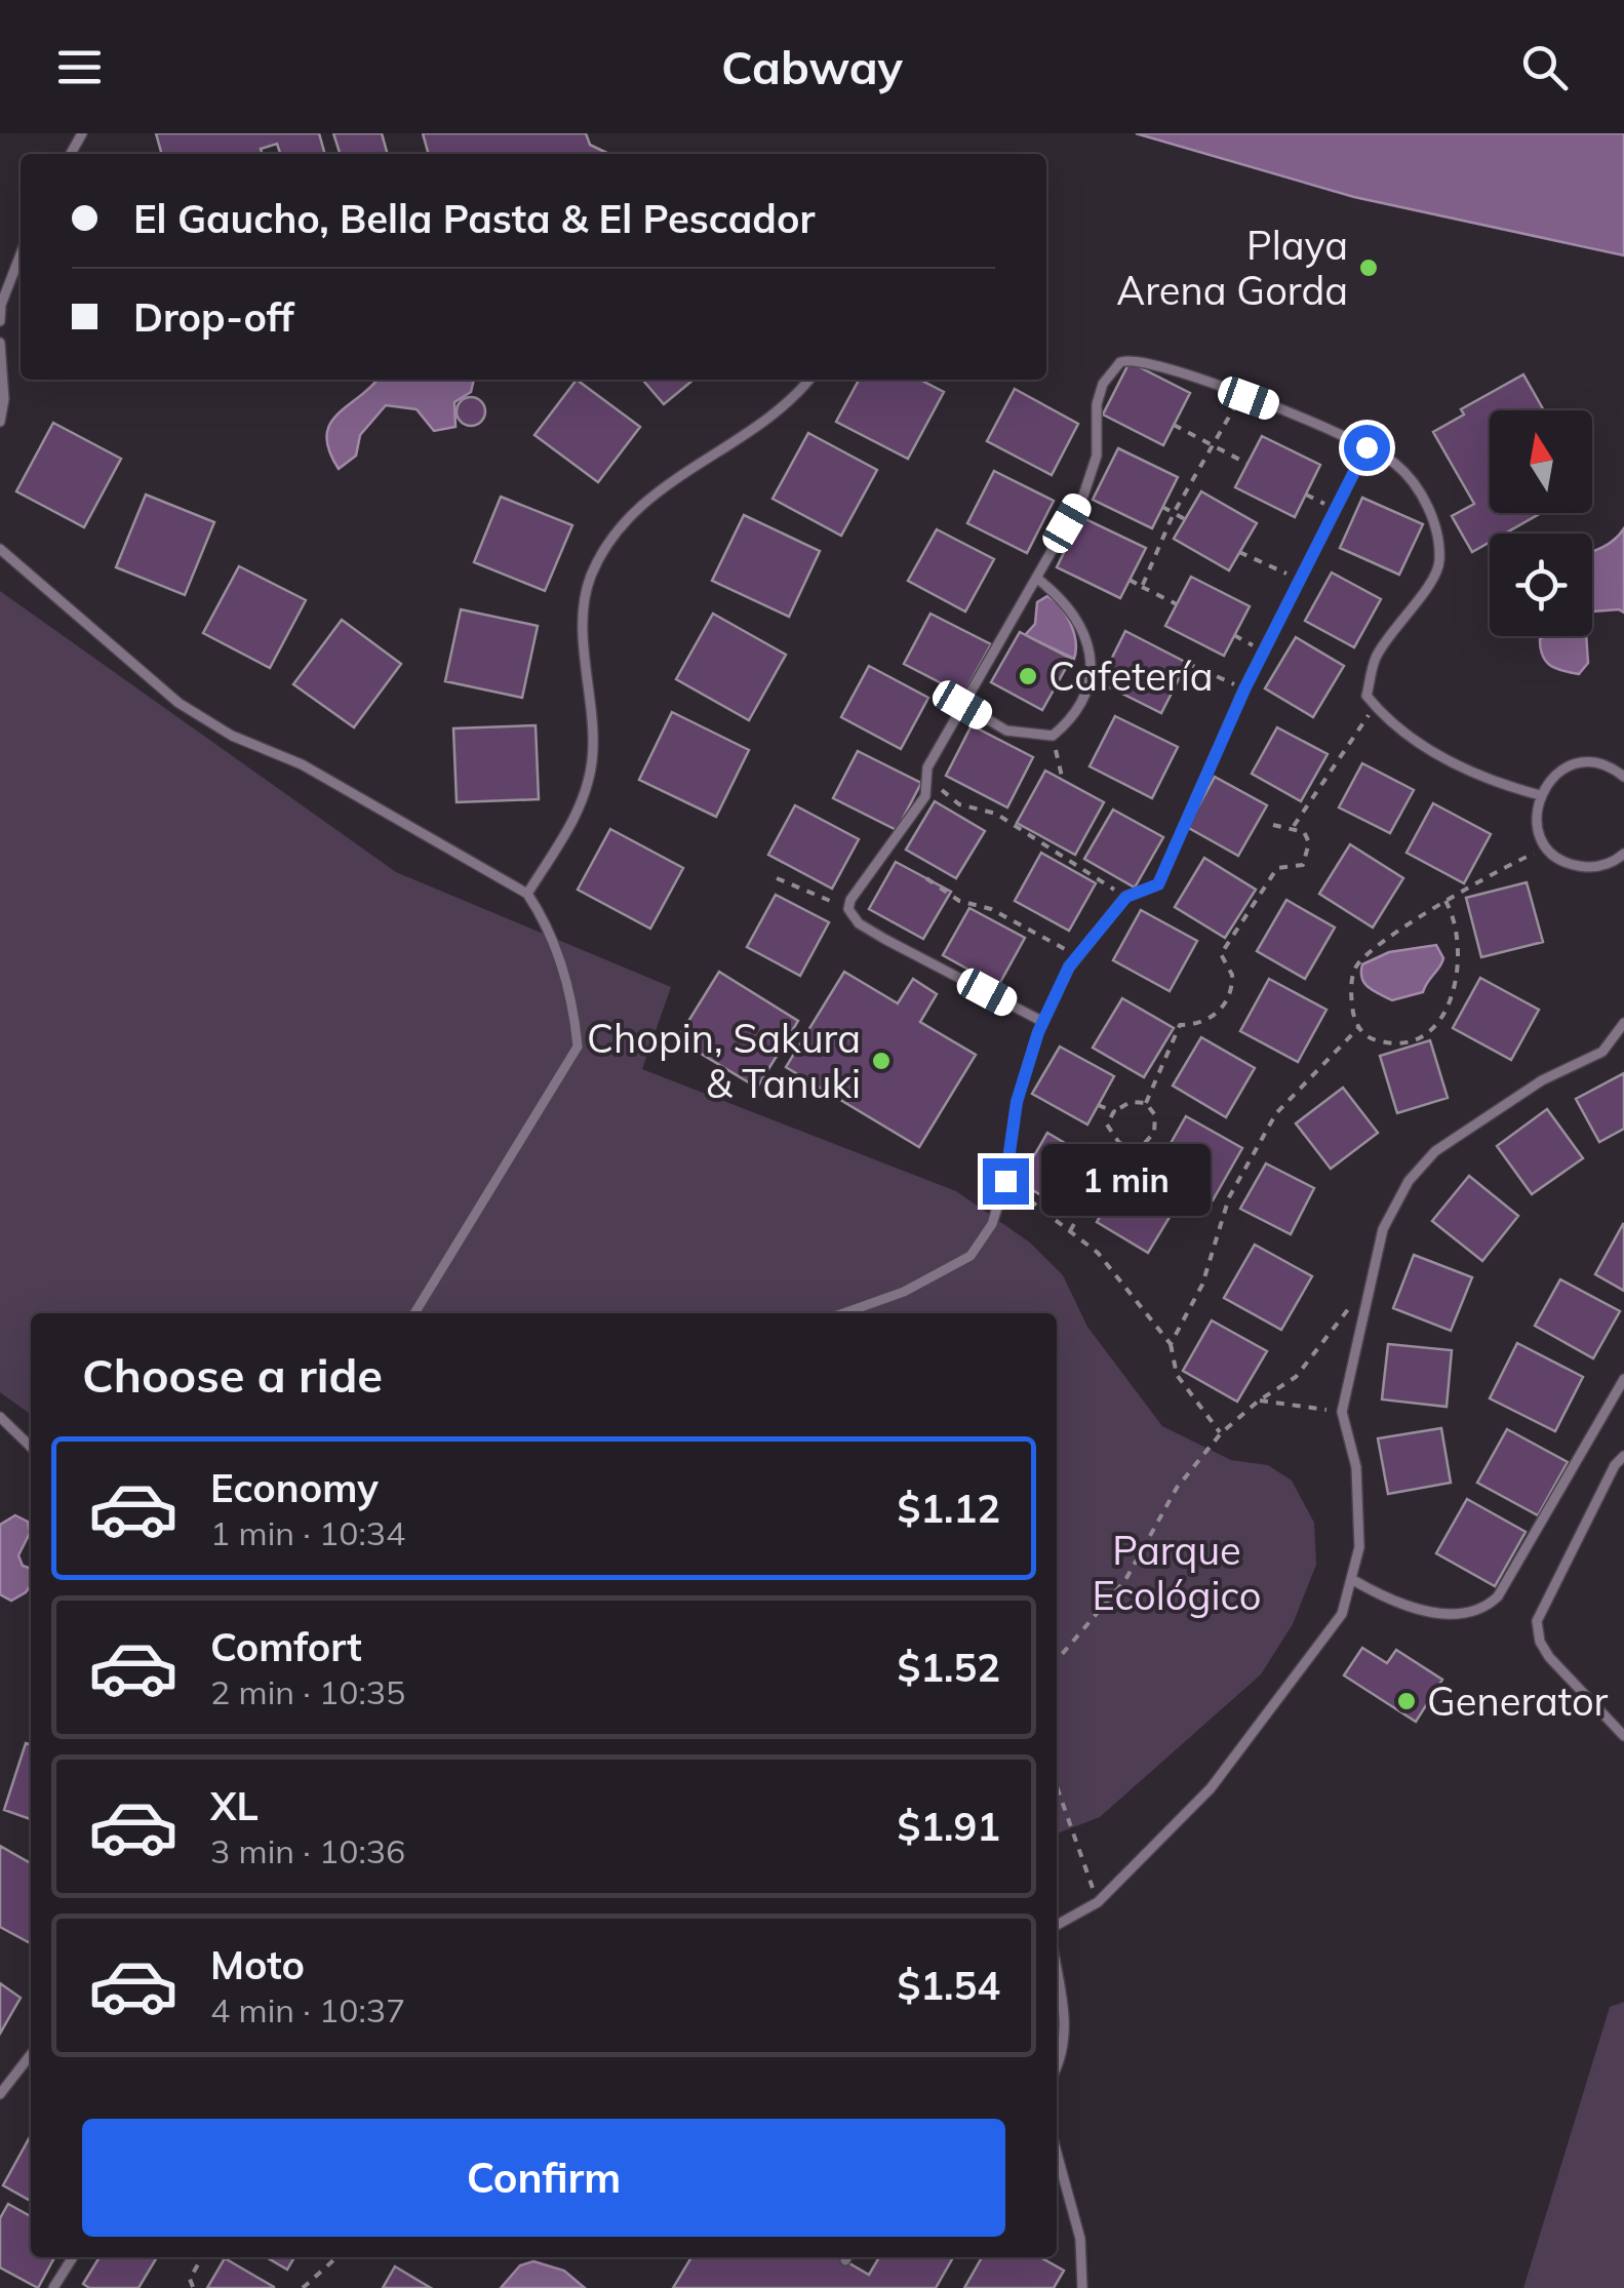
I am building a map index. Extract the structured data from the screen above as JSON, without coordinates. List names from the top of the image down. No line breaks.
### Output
{"parks":["Parque Ecológico"],"places":["Playa Arena Gorda","Cafetería","Chopin, Sakura & Tanuki","Generator"],"north":"top","page":{"header":"Cabway","banner":["El Gaucho, Bella Pasta & El Pescador","Drop-off"],"bubble":"1 min","heading":"Choose a ride","list":[{"name":"Economy","note":"1 min · 10:34","value":"$1.12"},{"name":"Comfort","note":"2 min · 10:35","value":"$1.52"},{"name":"XL","note":"3 min · 10:36","value":"$1.91"},{"name":"Moto","note":"4 min · 10:37","value":"$1.54"}],"buttons":"Confirm"}}
